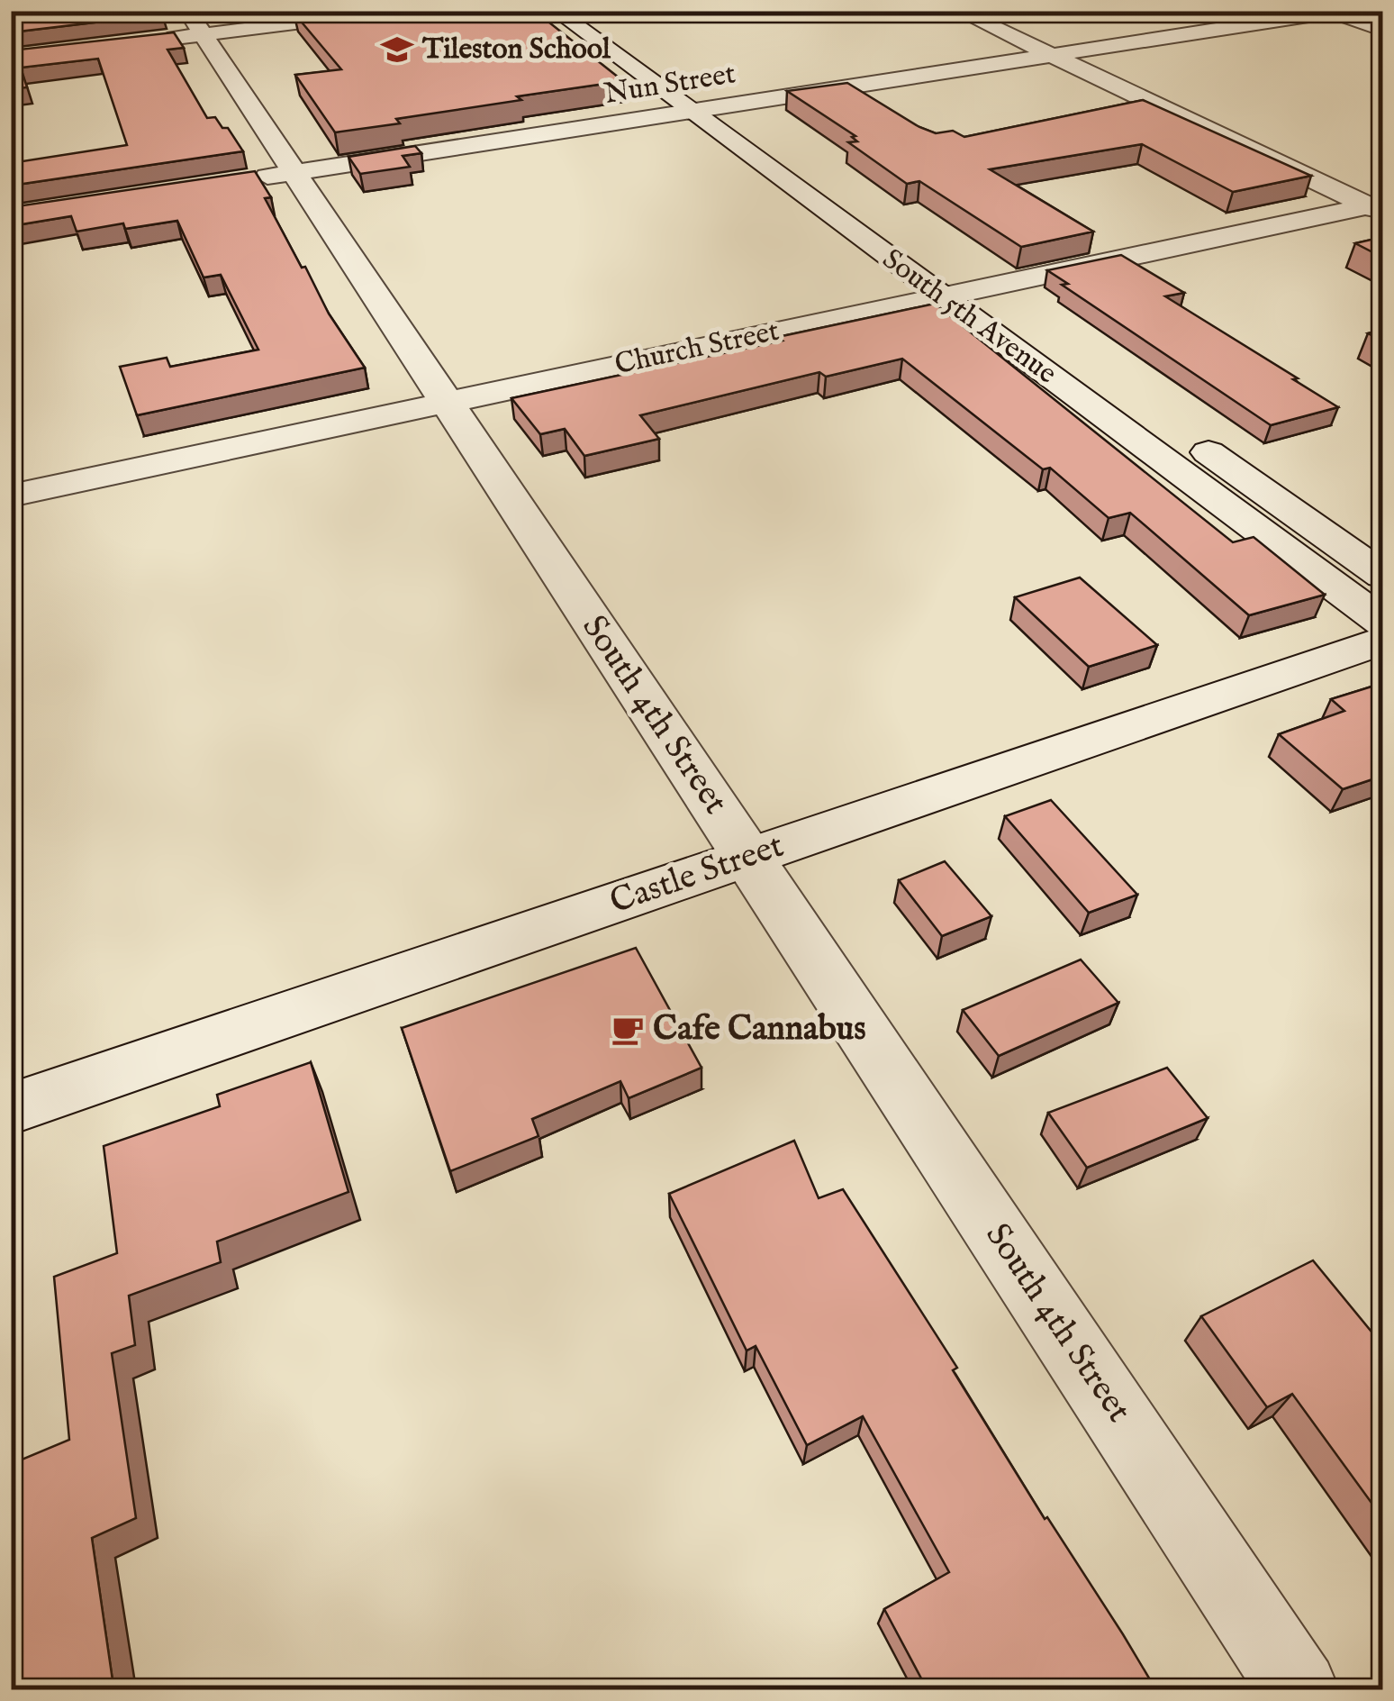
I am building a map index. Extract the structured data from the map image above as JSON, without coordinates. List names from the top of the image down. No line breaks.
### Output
{"streets":{"street":["Nun Street","South 5th Avenue","Church Street","South 4th Street","Castle Street"]},"crossings":[["Nun Street","South 5th Avenue"],["Nun Street","South 4th Street"],["South 5th Avenue","Church Street"],["Church Street","South 4th Street"],["South 4th Street","Castle Street"]],"places":{"school or university":["Tileston School"],"cafe":["Cafe Cannabus"]}}
